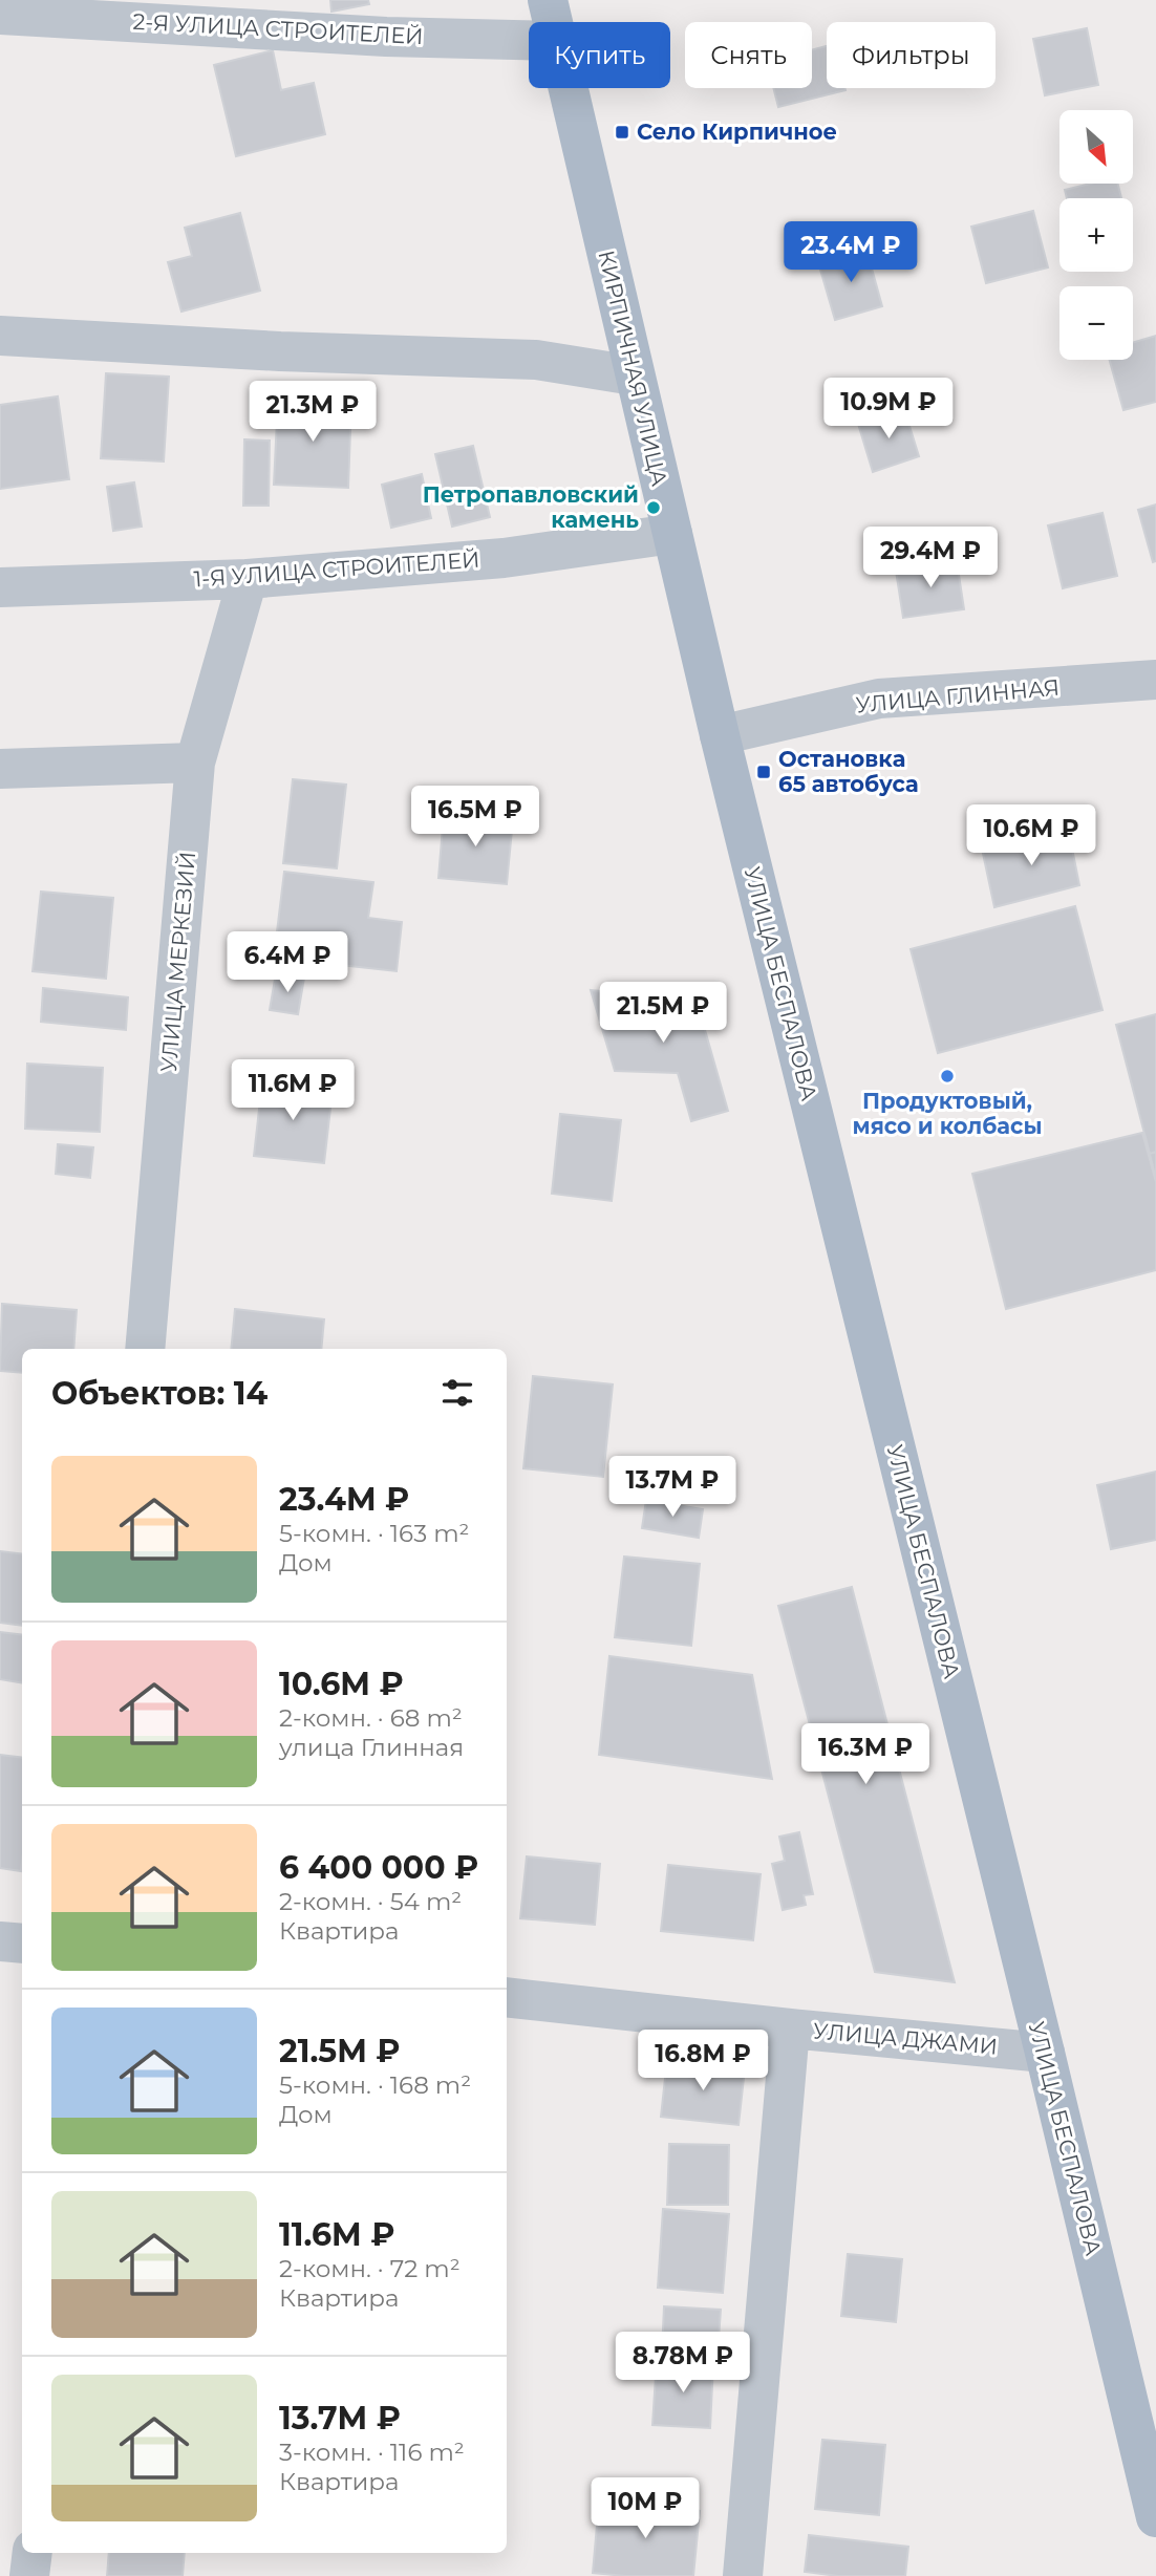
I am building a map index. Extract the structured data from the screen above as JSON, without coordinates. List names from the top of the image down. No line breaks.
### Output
{"streets":{"main road":["КИРПИЧНАЯ УЛИЦА","УЛИЦА БЕСПАЛОВА"],"street":["2-Я УЛИЦА СТРОИТЕЛЕЙ","1-Я УЛИЦА СТРОИТЕЛЕЙ","УЛИЦА ГЛИННАЯ","УЛИЦА МЕРКЕЗИЙ","УЛИЦА ДЖАМИ"]},"crossings":[["КИРПИЧНАЯ УЛИЦА","1-Я УЛИЦА СТРОИТЕЛЕЙ"],["КИРПИЧНАЯ УЛИЦА","УЛИЦА ГЛИННАЯ"],["КИРПИЧНАЯ УЛИЦА","УЛИЦА БЕСПАЛОВА"],["1-Я УЛИЦА СТРОИТЕЛЕЙ","УЛИЦА МЕРКЕЗИЙ"],["УЛИЦА ГЛИННАЯ","УЛИЦА БЕСПАЛОВА"],["УЛИЦА БЕСПАЛОВА","УЛИЦА ДЖАМИ"]],"places":{"transit":["Село Кирпичное","Остановка 65 автобуса"],"other":["Петропавловский камень","Продуктовый, мясо и колбасы"]},"north":"bottom right","page":{"chip":["Купить","Снять","Фильтры"],"map_buttons":["+","−"],"price":["23.4M ₽","10.9M ₽","21.3M ₽","29.4M ₽","16.5M ₽","10.6M ₽","6.4M ₽","21.5M ₽","11.6M ₽","13.7M ₽","16.3M ₽","16.8M ₽","8.78M ₽","10M ₽"],"heading":"Объектов: 14","list":[{"name":"23.4M ₽","note":"5-комн. · 163 m² · Дом"},{"name":"10.6M ₽","note":"2-комн. · 68 m² · улица Глинная"},{"name":"6 400 000 ₽","note":"2-комн. · 54 m² · Квартира"},{"name":"21.5M ₽","note":"5-комн. · 168 m² · Дом"},{"name":"11.6M ₽","note":"2-комн. · 72 m² · Квартира"},{"name":"13.7M ₽","note":"3-комн. · 116 m² · Квартира"}]}}
